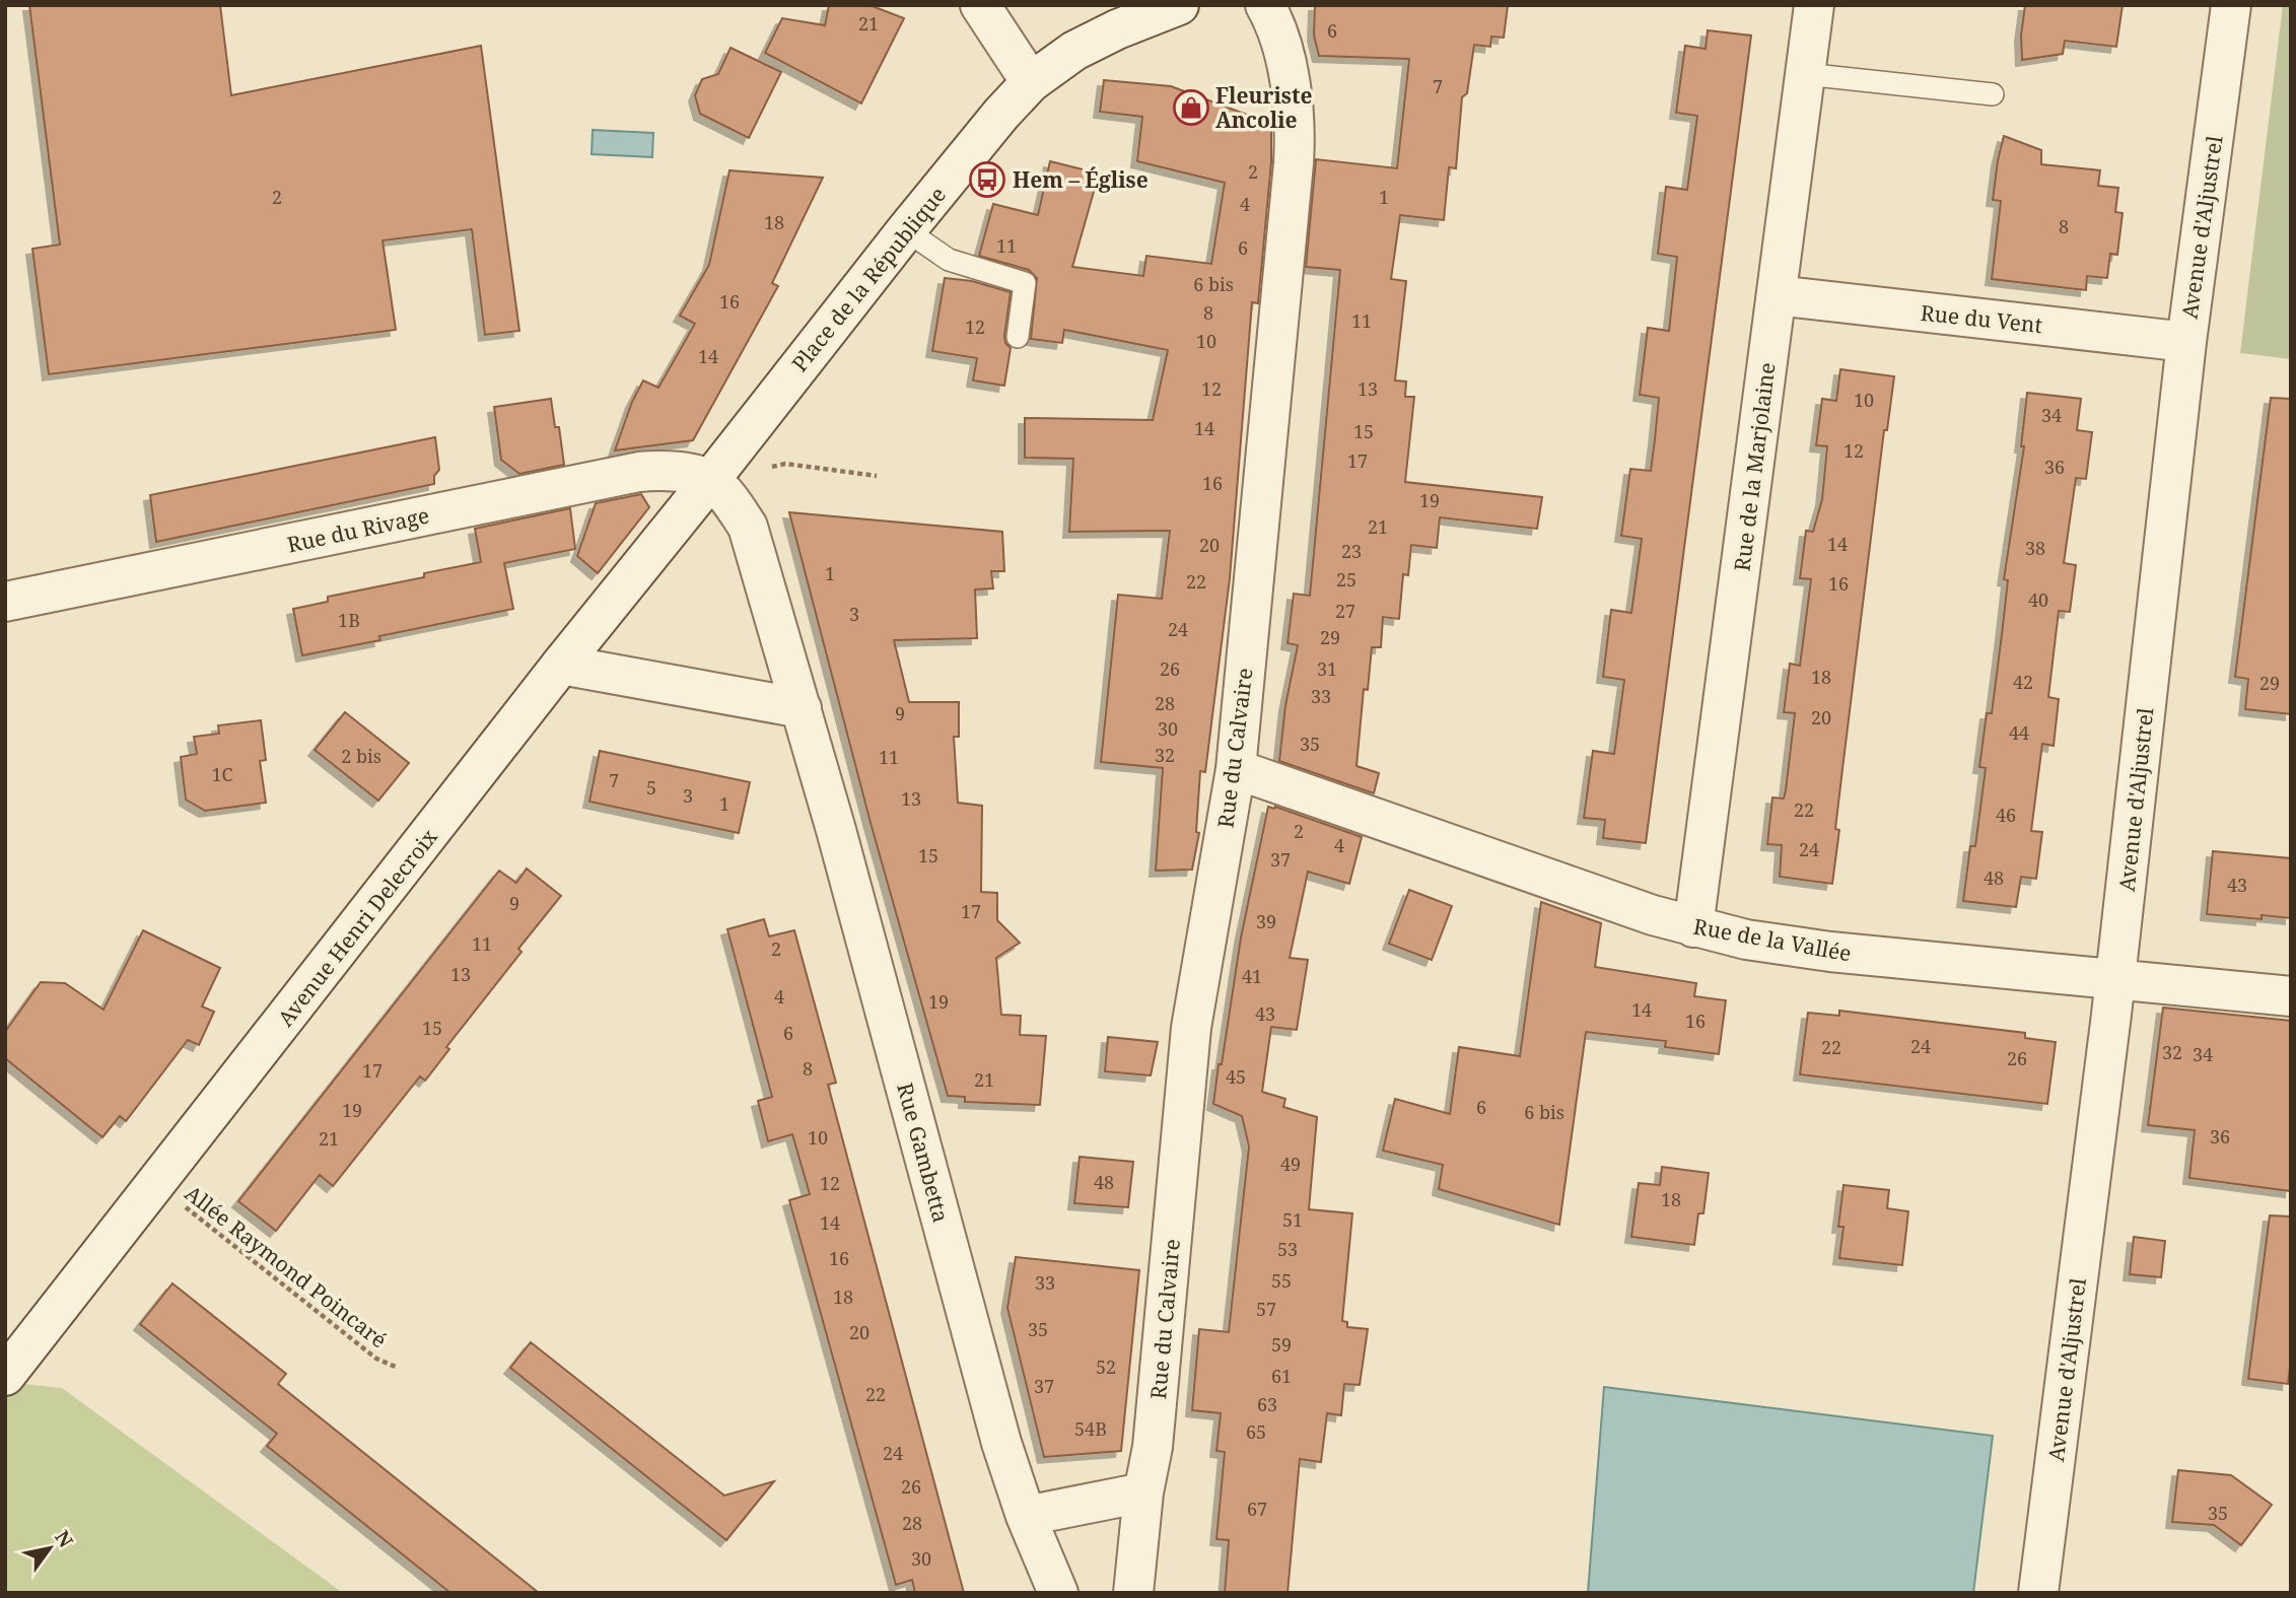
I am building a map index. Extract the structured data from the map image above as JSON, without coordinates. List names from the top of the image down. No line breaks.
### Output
{"streets":{"street":["Avenue d'Aljustrel","Place de la République","Rue du Vent","Rue de la Marjolaine","Rue du Rivage","Rue du Calvaire","Avenue Henri Delecroix","Rue de la Vallée","Rue Gambetta"],"path":["Allée Raymond Poincaré"]},"crossings":[["Avenue d'Aljustrel","Rue du Vent"],["Avenue d'Aljustrel","Rue de la Vallée"],["Place de la République","Rue du Rivage"],["Place de la République","Avenue Henri Delecroix"],["Place de la République","Rue Gambetta"],["Rue du Vent","Rue de la Marjolaine"],["Rue de la Marjolaine","Rue de la Vallée"],["Rue du Rivage","Avenue Henri Delecroix"],["Rue du Rivage","Rue Gambetta"],["Rue du Calvaire","Rue de la Vallée"],["Avenue Henri Delecroix","Rue Gambetta"],["Avenue Henri Delecroix","Allée Raymond Poincaré"]],"places":{"shop":["Fleuriste Ancolie"],"bus stop":["Hem – Église"]},"house_numbers":["21","6","7","2","2","1","4","18","8","11","6","6 bis","16","8","11","12","10","14","12","13","10","34","14","15","12","17","36","16","19","21","14","20","38","23","1","25","22","16","40","27","3","1B","24","29","26","31","18","42","29","33","28","9","20","30","44","35","32","2 bis","11","1C","7","5","3","13","1","22","46","2","4","24","15","37","48","43","9","17","39","11","2","13","41","4","19","14","43","16","15","6","24","22","32","34","26","8","17","45","21","6","19","6 bis","36","10","21","49","48","12","18","51","14","53","16","55","33","18","57","35","20","59","52","61","37","22","63","54B","65","24","26","67","35","28","30"],"north":"top right"}
